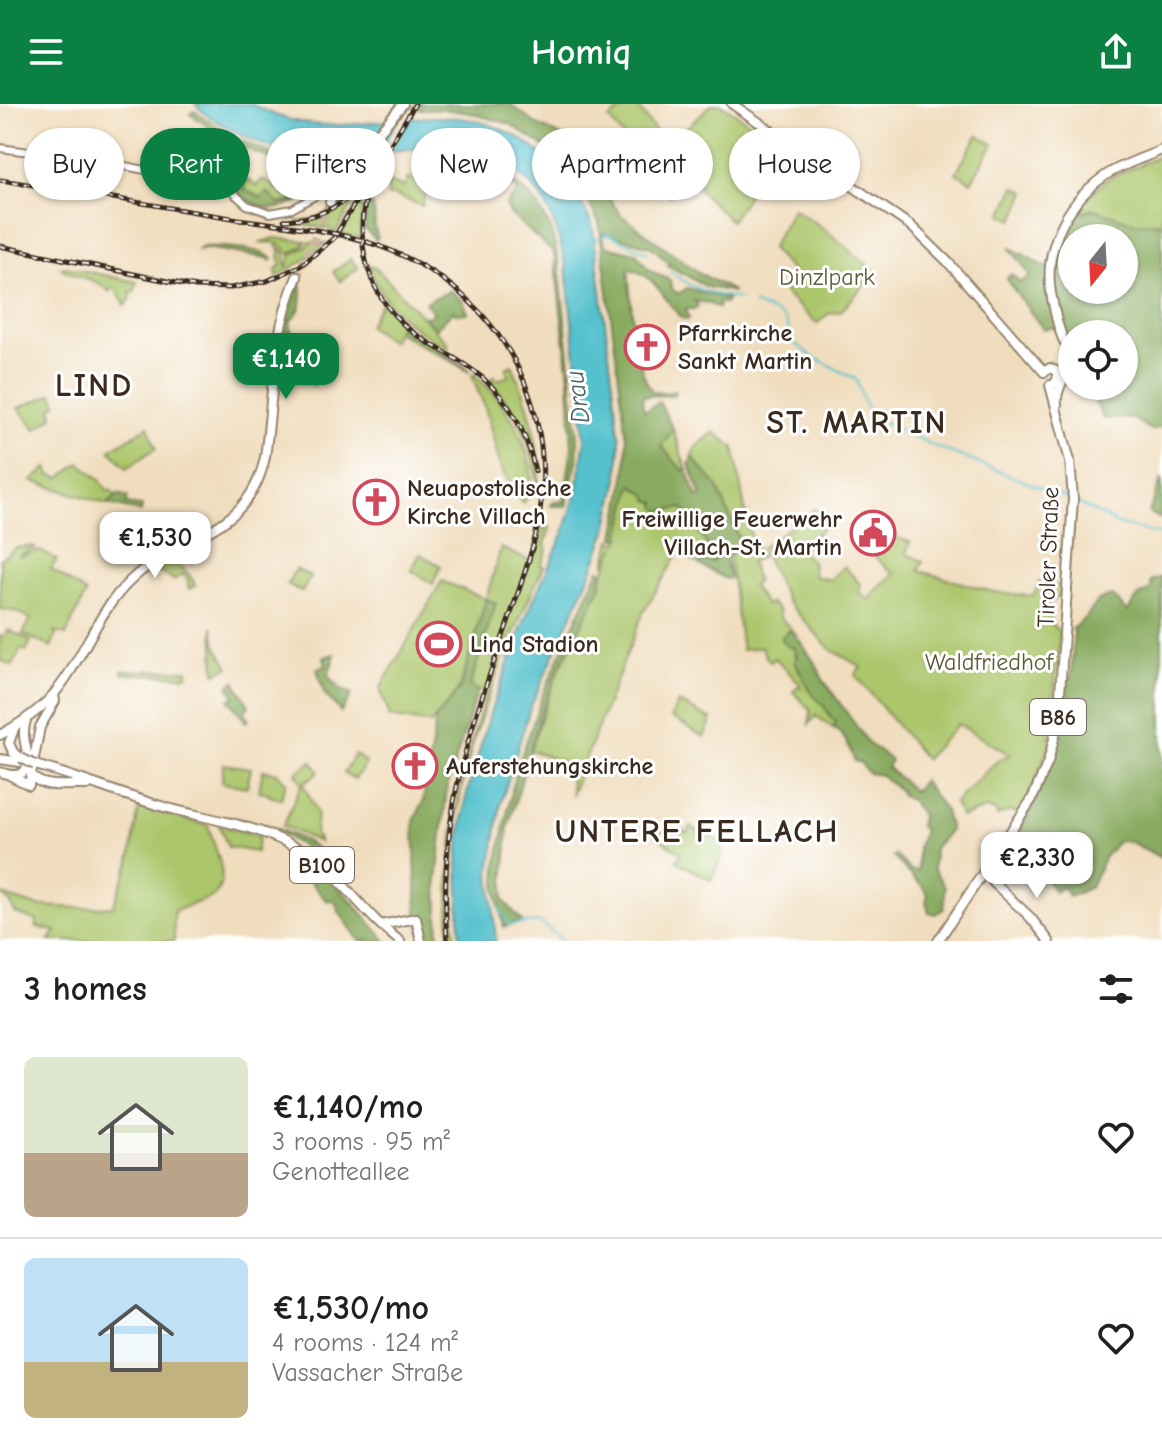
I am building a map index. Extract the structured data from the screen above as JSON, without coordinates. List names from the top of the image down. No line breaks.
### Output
{"streets":{"main road":["Tiroler Straße","B86","B100"]},"crossings":[["Tiroler Straße","B86"]],"districts":["LIND","ST. MARTIN","UNTERE FELLACH"],"water":["Drau"],"parks":["Dinzlpark","Waldfriedhof"],"places":{"church":["Pfarrkirche Sankt Martin","Neuapostolische Kirche Villach","Auferstehungskirche"],"public building":["Freiwillige Feuerwehr Villach-St. Martin"],"sports":["Lind Stadion"]},"north":"bottom","page":{"header":"Homiq","chip":["Buy","Rent","Filters","New","Apartment","House"],"price":["€1,140","€1,530","€2,330"],"heading":"3 homes","list":[{"name":"€1,140/mo","note":"3 rooms · 95 m² · Genotteallee"},{"name":"€1,530/mo","note":"4 rooms · 124 m² · Vassacher Straße"}]}}
